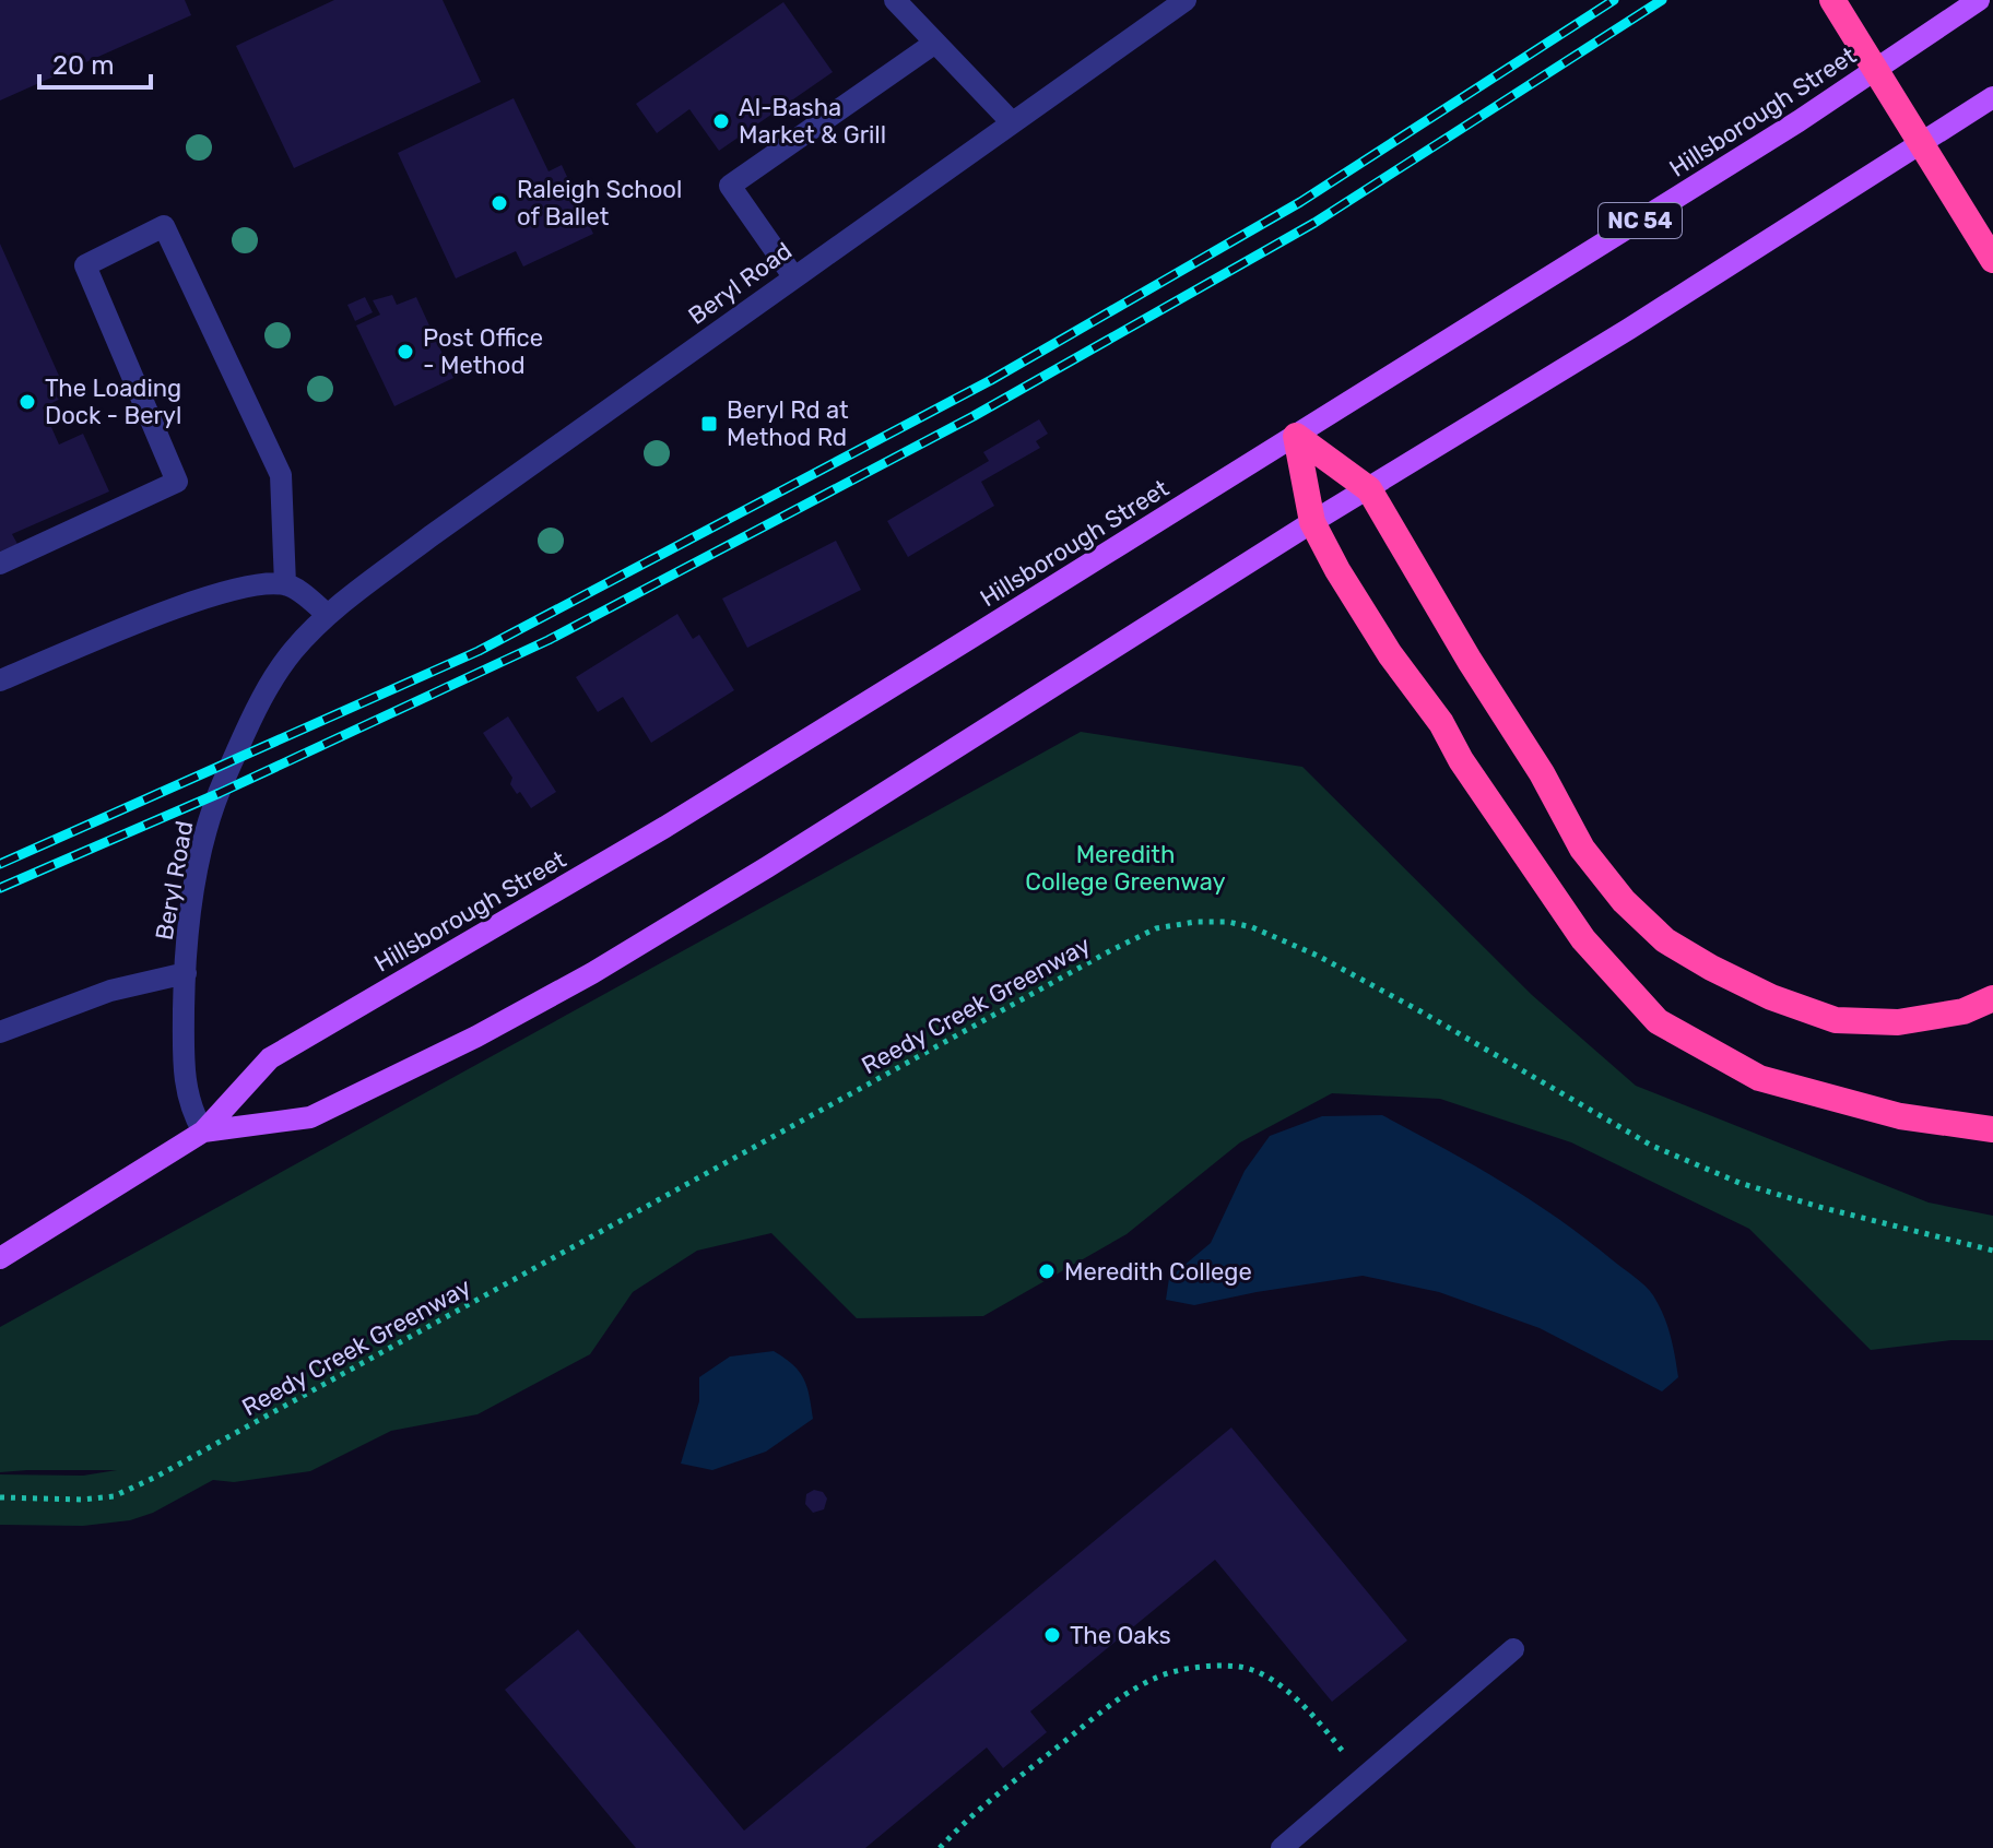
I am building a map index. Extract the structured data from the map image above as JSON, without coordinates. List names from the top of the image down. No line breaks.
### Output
{"streets":{"main road":["Hillsborough Street","NC 54"],"street":["Beryl Road"],"path":["Reedy Creek Greenway"]},"crossings":[["Hillsborough Street","Beryl Road"]],"parks":["Meredith College Greenway"],"places":{"other":["Al-Basha Market & Grill","Raleigh School of Ballet","Post Office - Method","The Loading Dock - Beryl","Meredith College","The Oaks"],"transit":["Beryl Rd at Method Rd"]},"scale_bar":"20 m"}
